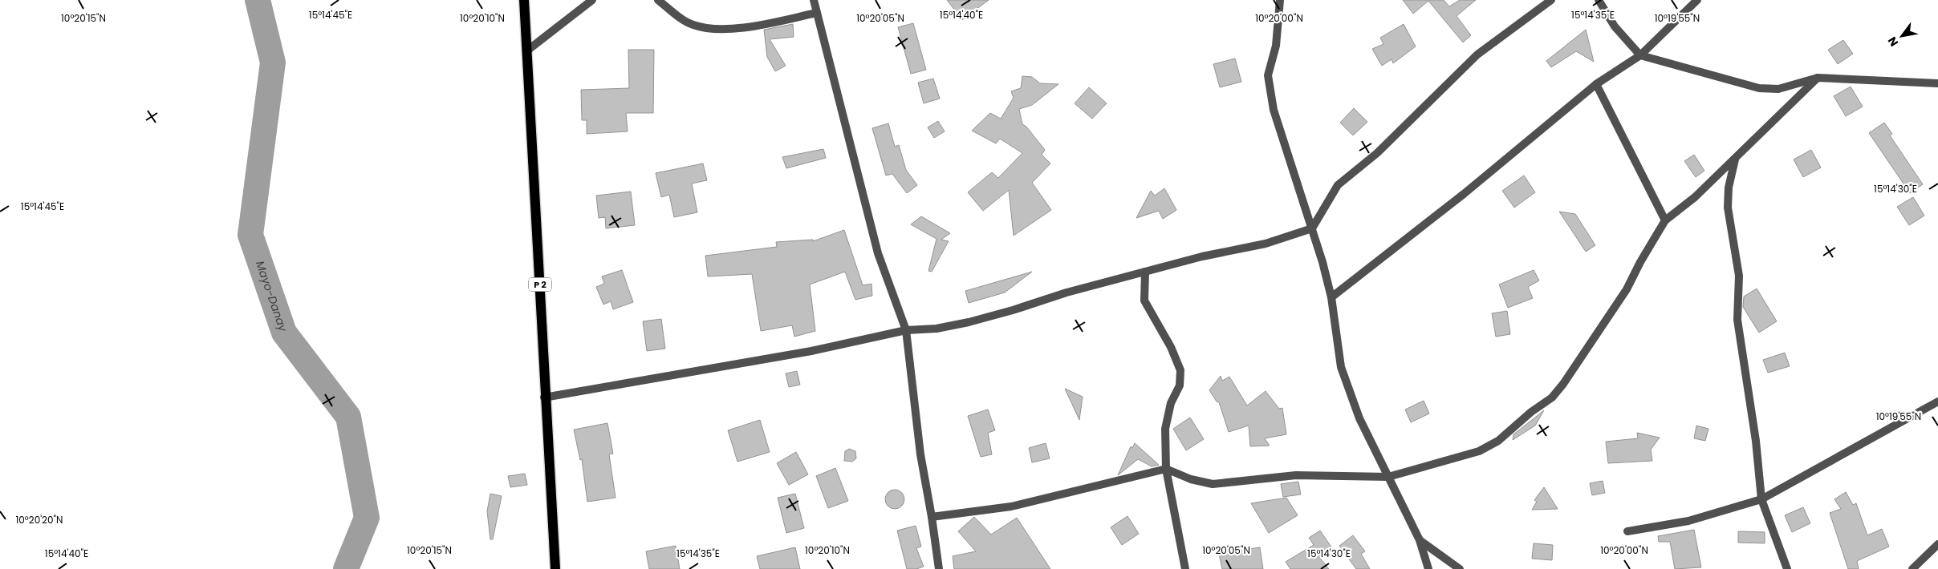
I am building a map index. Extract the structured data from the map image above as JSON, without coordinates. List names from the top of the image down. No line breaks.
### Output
{"streets":{"main road":["P 2"]},"water":["Mayo-Danay"],"north":"bottom left","coordinates":["15°14'40\"E","15°14'45\"E","15°14'35\"E","10°20'15\"N","10°20'10\"N","10°20'05\"N","10°20'00\"N","10°19'55\"N","15°14'30\"E","10°20'20\"N"]}
